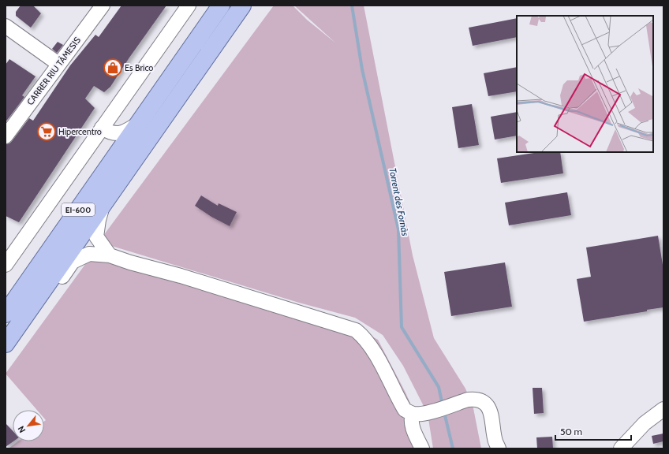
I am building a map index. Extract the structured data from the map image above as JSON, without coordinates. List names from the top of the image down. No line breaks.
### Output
{"streets":{"main road":["EI-600"],"street":["CARRER RIU TÁMESIS"]},"water":["Torrent des Fornàs"],"places":{"shop":["Es Brico"],"supermarket":["Hipercentro"]},"scale_bar":"50 m","north":"bottom left"}
